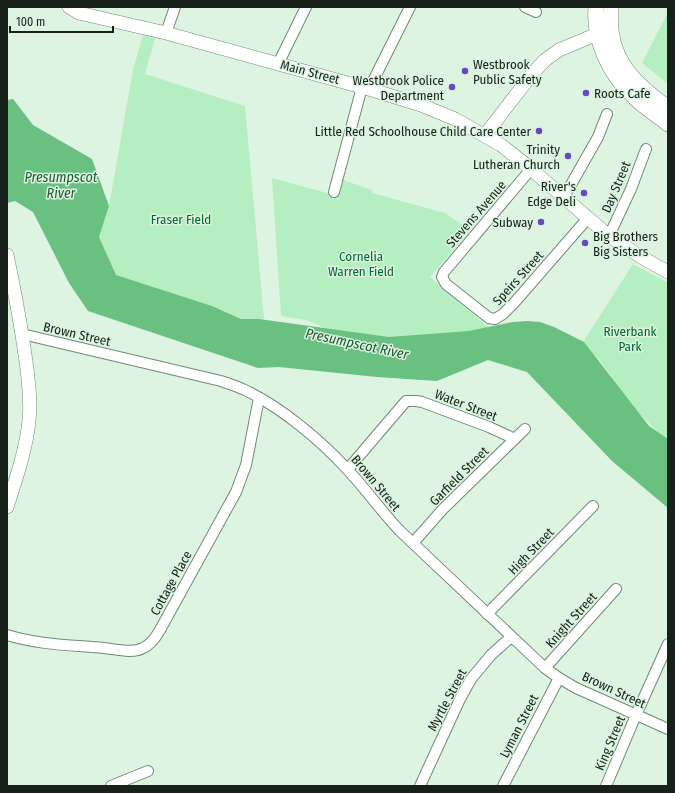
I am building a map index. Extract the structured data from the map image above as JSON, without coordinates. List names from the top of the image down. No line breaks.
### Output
{"streets":{"main road":["Main Street"],"street":["Day Street","Stevens Avenue","Speirs Street","Brown Street","Water Street","Garfield Street","High Street","Cottage Place","Knight Street","Myrtle Street","Lyman Street","King Street"]},"crossings":[["Main Street","Day Street"],["Main Street","Stevens Avenue"],["Main Street","Speirs Street"],["Stevens Avenue","Speirs Street"],["Brown Street","Water Street"],["Brown Street","Garfield Street"],["Brown Street","High Street"],["Brown Street","Cottage Place"],["Brown Street","Knight Street"],["Brown Street","Myrtle Street"],["Brown Street","Lyman Street"],["Brown Street","King Street"],["Water Street","Garfield Street"]],"water":["Presumpscot River"],"parks":["Fraser Field","Cornelia Warren Field","Riverbank Park"],"places":["Westbrook Public Safety","Westbrook Police Department","Roots Cafe","Little Red Schoolhouse Child Care Center","Trinity Lutheran Church","River's Edge Deli","Subway","Big Brothers Big Sisters"],"scale_bar":"100 m"}
